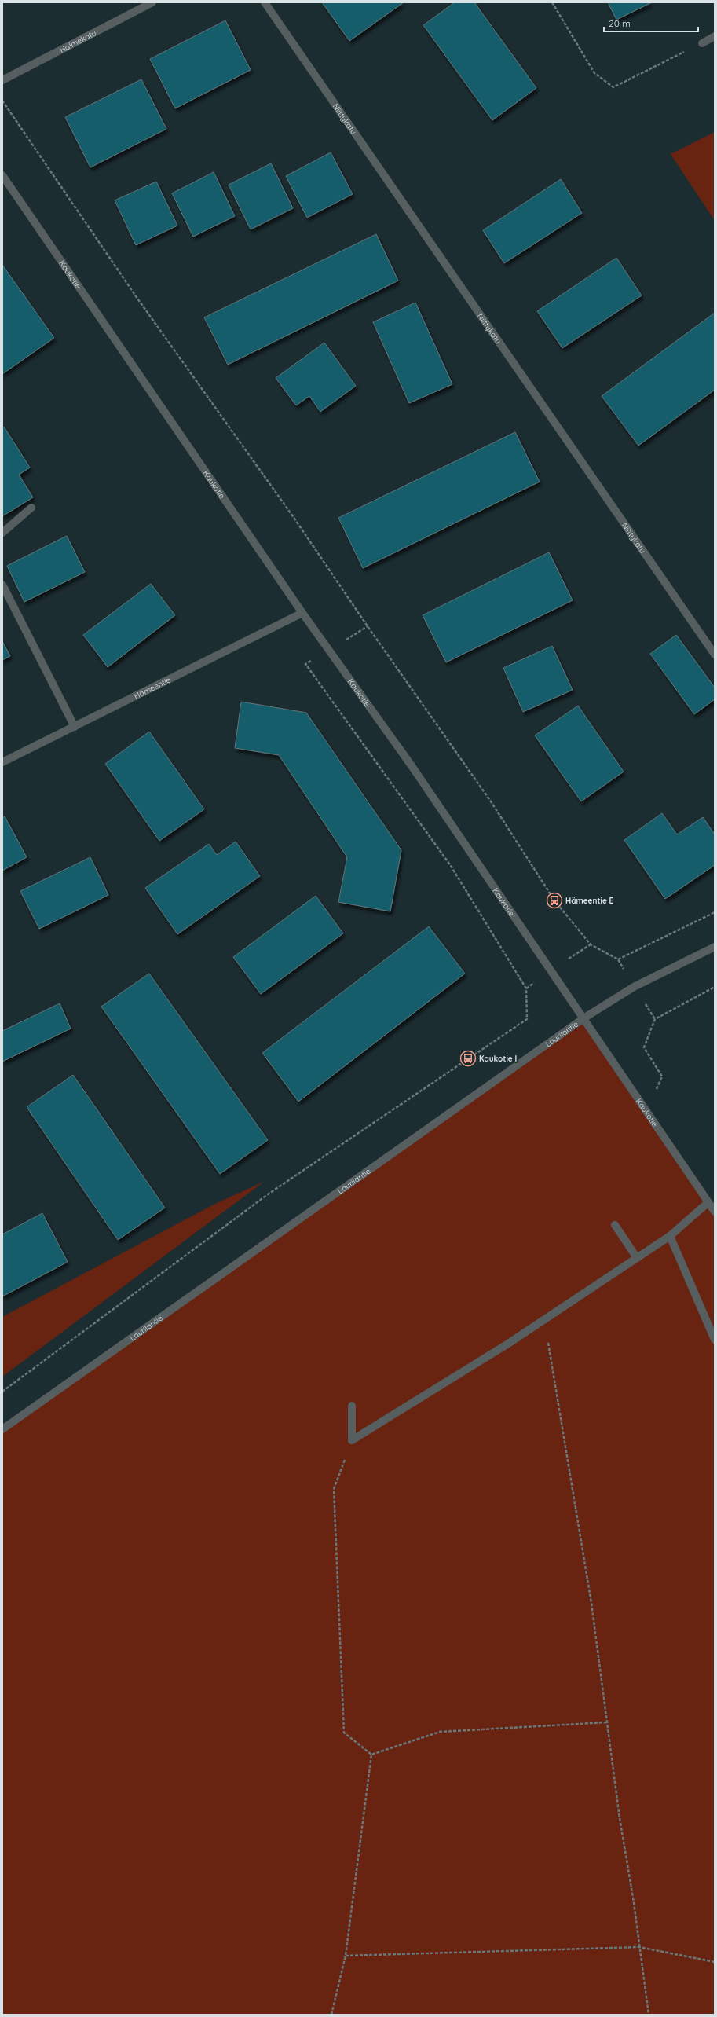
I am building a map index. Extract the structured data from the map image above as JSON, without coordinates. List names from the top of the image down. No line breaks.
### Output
{"streets":{"street":["Halmekatu","Niittykatu","Kaukotie","Hämeentie","Laurilantie"]},"crossings":[["Kaukotie","Hämeentie"],["Kaukotie","Laurilantie"]],"places":{"bus stop":["Hämeentie E","Kaukotie I"]},"scale_bar":"20 m"}
